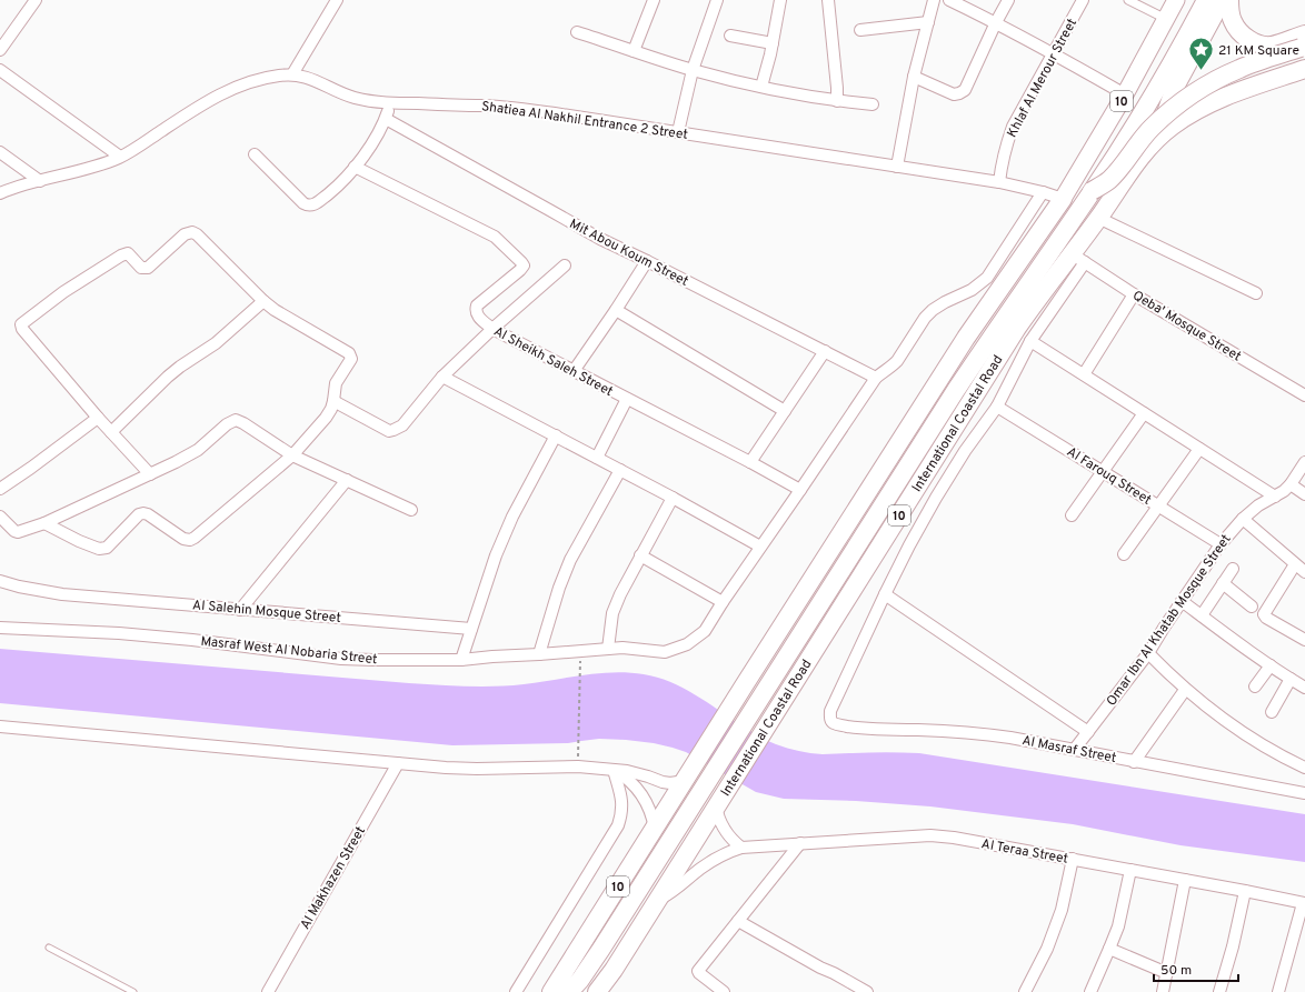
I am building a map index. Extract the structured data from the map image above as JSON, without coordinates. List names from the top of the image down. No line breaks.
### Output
{"streets":{"highway":["10","International Coastal Road"],"street":["Khlaf Al Merour Street","Shatiea Al Nakhil Entrance 2 Street","Mit Abou Koum Street","Qeba' Mosque Street","Al Sheikh Saleh Street","Al Farouq Street","Al Salehin Mosque Street","Omar Ibn Al Khatab Mosque Street","Masraf West Al Nobaria Street","Al Masraf Street","Al Teraa Street","Al Makhazen Street"]},"crossings":[["Khlaf Al Merour Street","Shatiea Al Nakhil Entrance 2 Street"],["10","Shatiea Al Nakhil Entrance 2 Street"],["Qeba' Mosque Street","International Coastal Road"],["International Coastal Road","Al Teraa Street"],["Al Farouq Street","Omar Ibn Al Khatab Mosque Street"],["Omar Ibn Al Khatab Mosque Street","Al Masraf Street"]],"places":{"place":["21 KM Square"]},"scale_bar":"50 m"}
